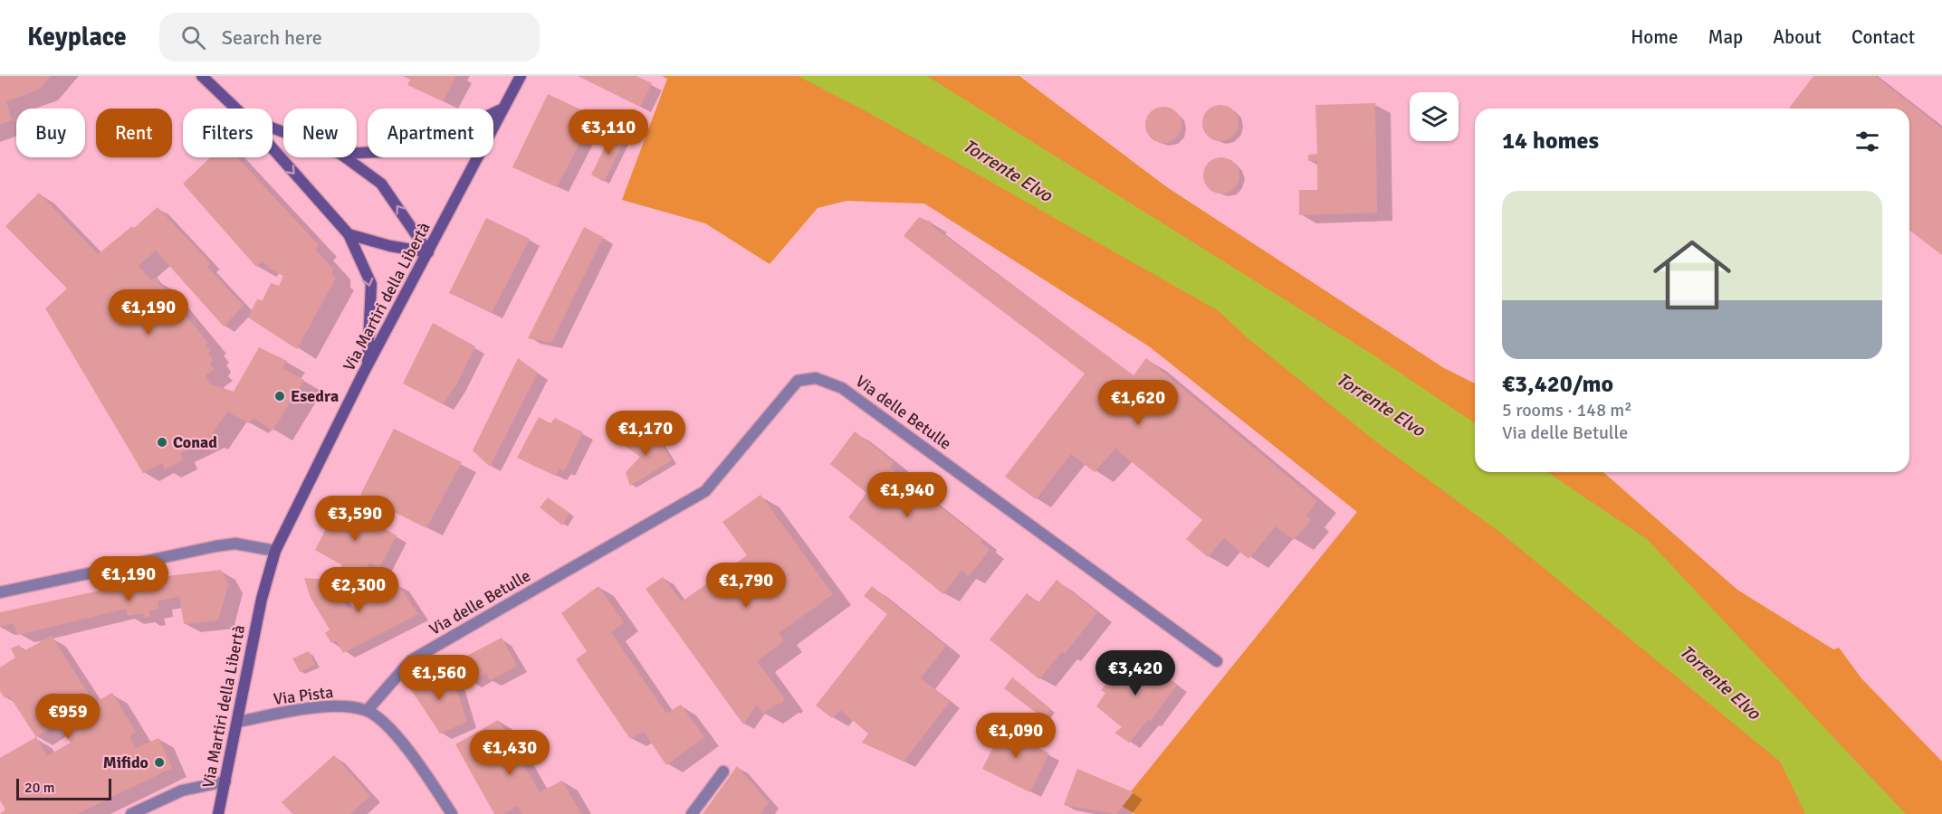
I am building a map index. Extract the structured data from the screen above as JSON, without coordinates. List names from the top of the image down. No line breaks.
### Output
{"streets":{"street":["Via Martiri della Libertà","Via delle Betulle","Via Pista"]},"crossings":[["Via Martiri della Libertà","Via Pista"],["Via delle Betulle","Via Pista"]],"water":["Torrente Elvo"],"places":["Esedra","Conad","Mifido"],"scale_bar":"20 m","page":{"header":"Keyplace","search":"Search here","nav":["Home","Map","About","Contact"],"chip":["Buy","Rent","Filters","New","Apartment"],"heading":"14 homes","price":["€3,110","€1,190","€1,620","€1,170","€1,940","€3,590","€1,190","€1,790","€2,300","€3,420","€1,560","€959","€1,090","€1,430"],"list":[{"name":"€3,420/mo","note":"5 rooms · 148 m² · Via delle Betulle"}],"scale":"20 m"}}
